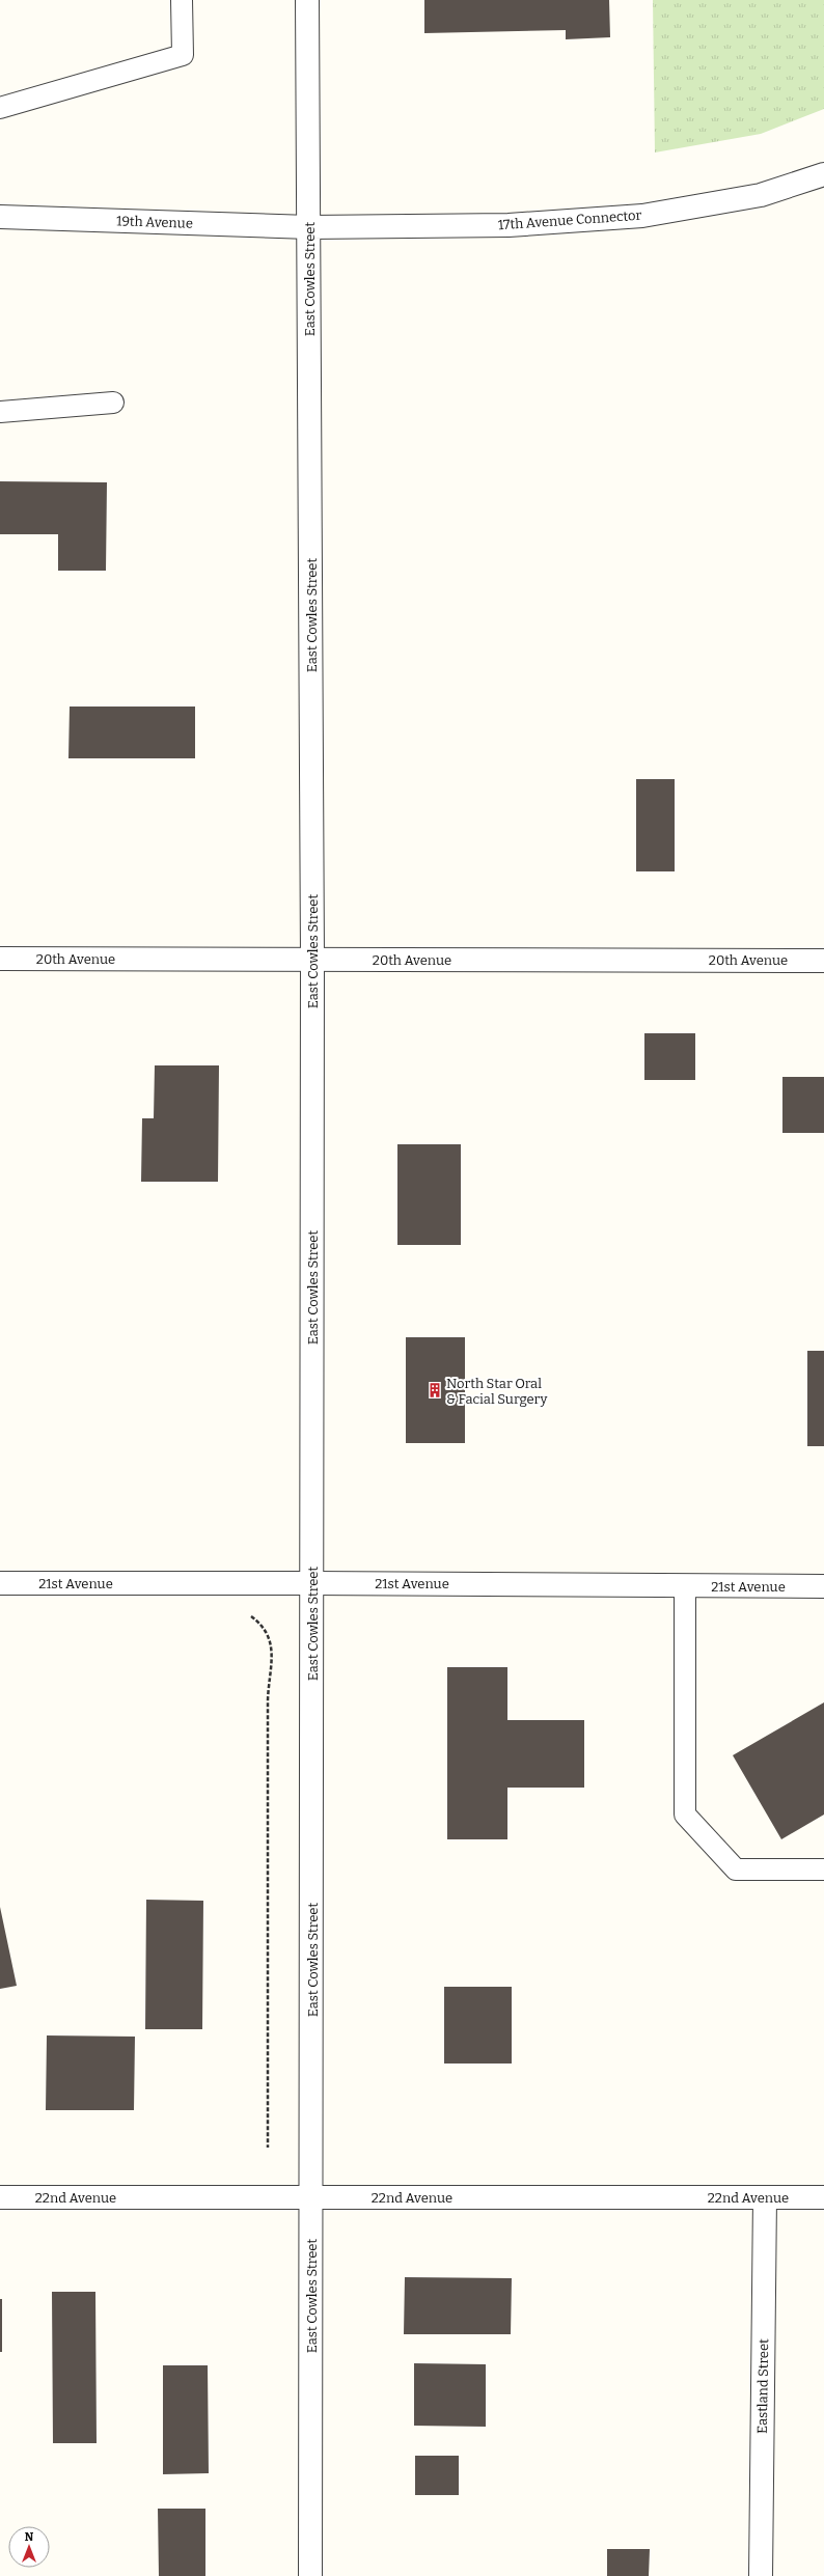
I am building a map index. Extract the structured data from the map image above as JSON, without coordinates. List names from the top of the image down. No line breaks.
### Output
{"streets":{"street":["17th Avenue Connector","19th Avenue","East Cowles Street","20th Avenue","21st Avenue","22nd Avenue","Eastland Street"]},"crossings":[["17th Avenue Connector","19th Avenue"],["17th Avenue Connector","East Cowles Street"],["19th Avenue","East Cowles Street"],["East Cowles Street","20th Avenue"],["East Cowles Street","21st Avenue"],["East Cowles Street","22nd Avenue"],["22nd Avenue","Eastland Street"]],"places":{"building":["North Star Oral & Facial Surgery"]},"north":"top"}
